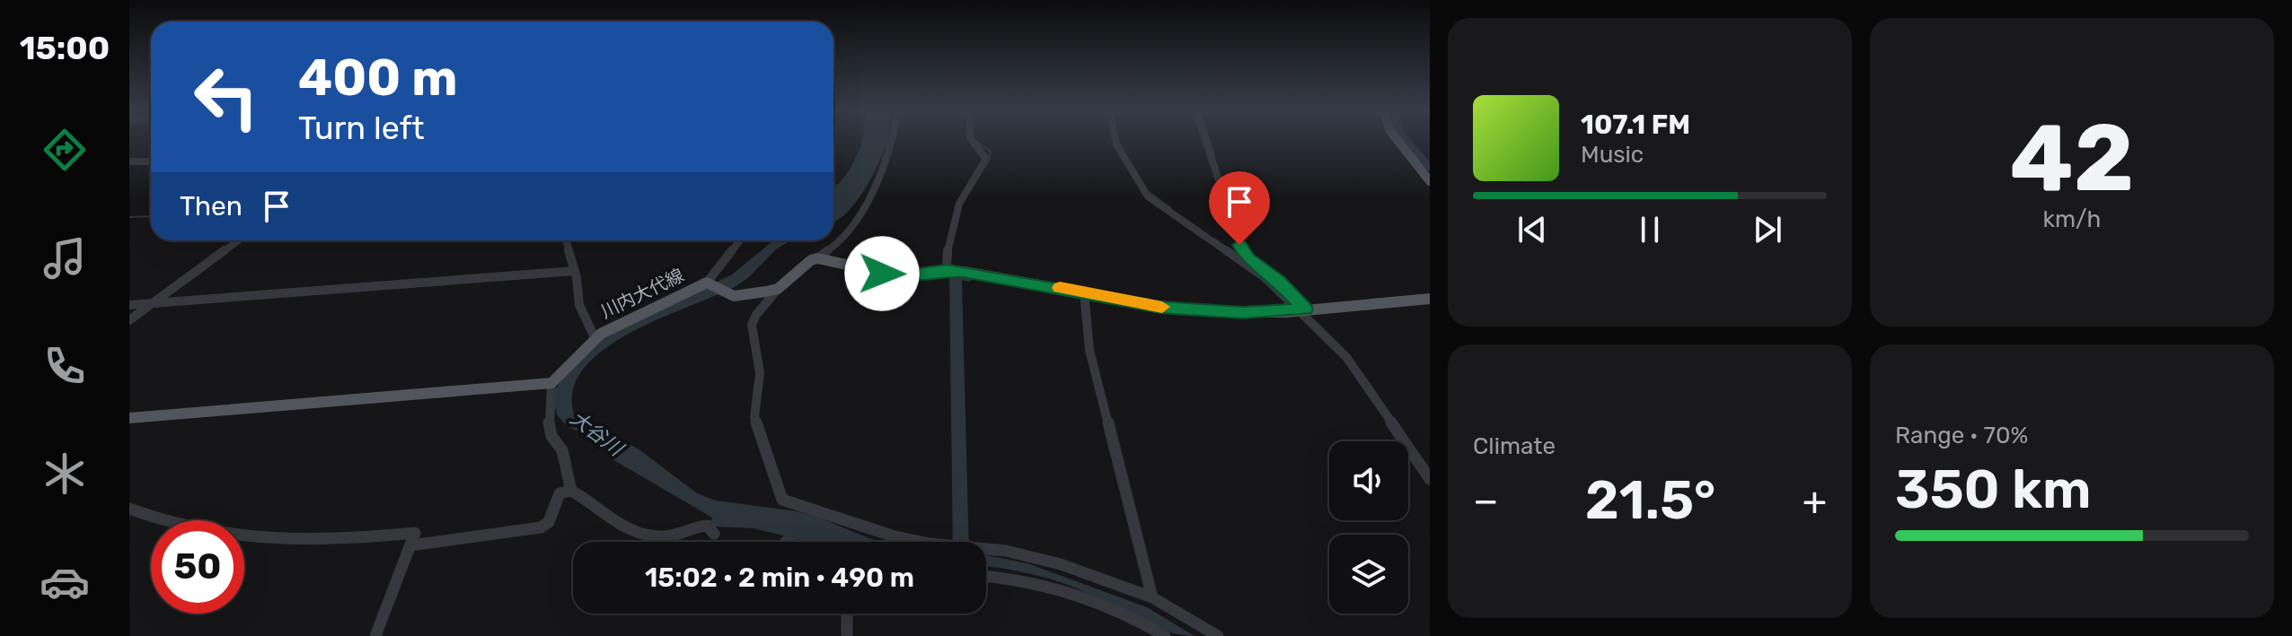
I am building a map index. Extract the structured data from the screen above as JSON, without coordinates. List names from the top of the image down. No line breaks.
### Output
{"streets":{"main road":["川内大代線"]},"water":["大谷川"],"page":{"tabs":"15:00","tile":[["42","km/h"],"Climate",["Range · 70%","350 km"]],"turn":["400 m","Turn left"],"song":["107.1 FM","Music"],"then":"Then","heat":["−","21.5°","+"],"limit":"50","trip":"15:02 · 2 min · 490 m"}}
